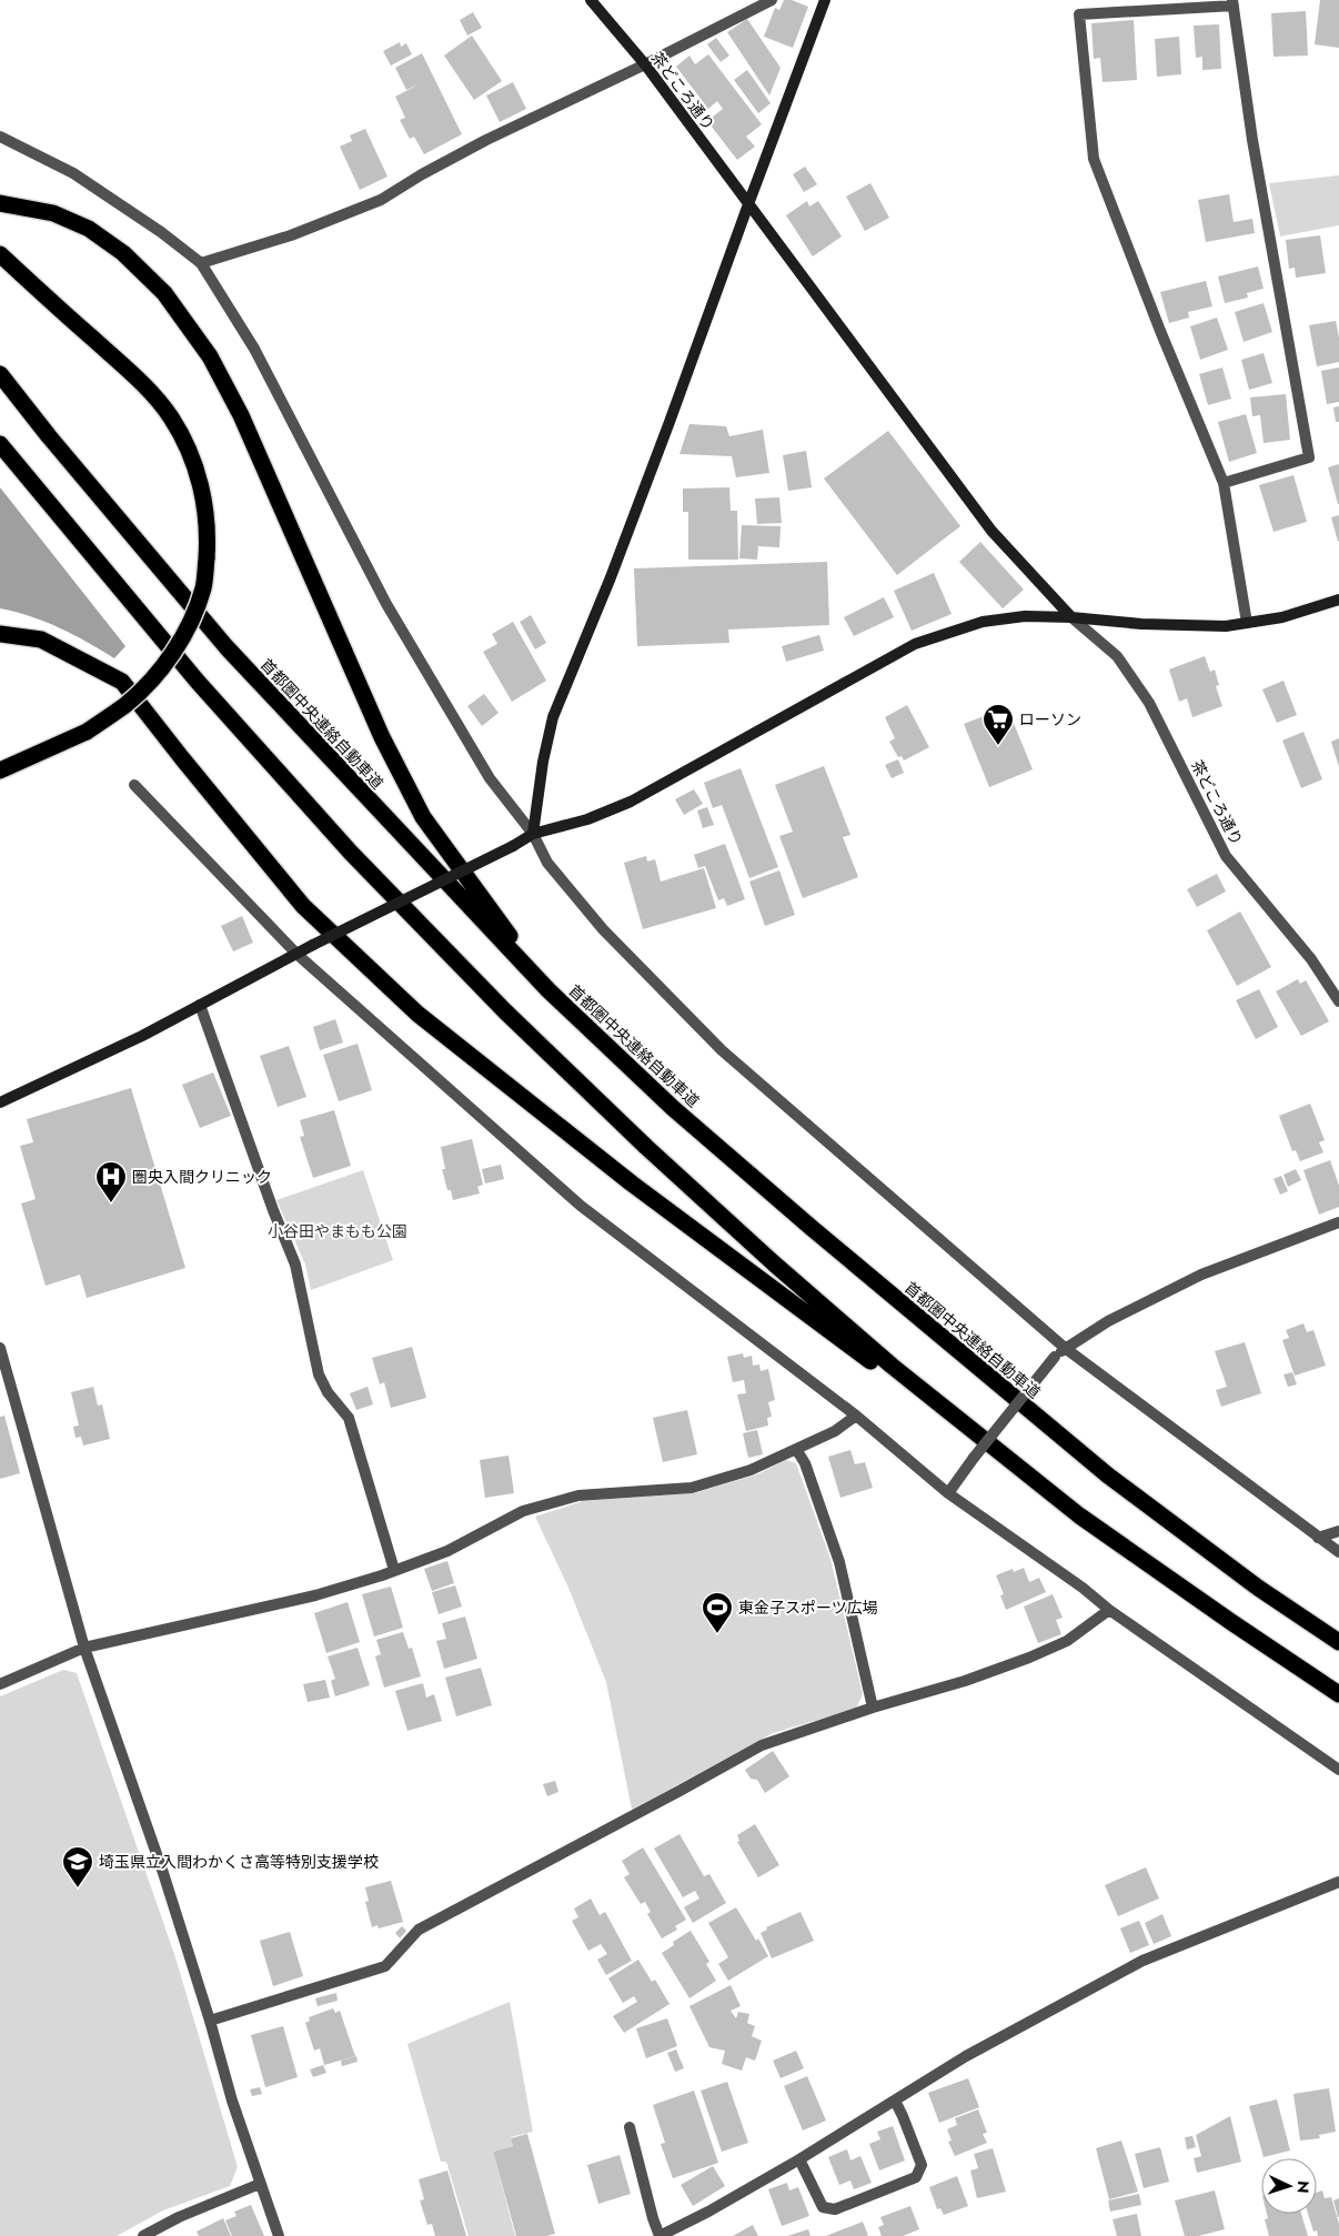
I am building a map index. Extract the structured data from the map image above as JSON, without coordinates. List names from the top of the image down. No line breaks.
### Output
{"streets":{"highway":["首都圏中央連絡自動車道"],"street":["茶どころ通り"]},"parks":["小谷田やまもも公園"],"places":{"supermarket":["ローソン"],"hospital":["圏央入間クリニック"],"sports":["東金子スポーツ広場"],"school or university":["埼玉県立入間わかくさ高等特別支援学校"]},"north":"right"}
